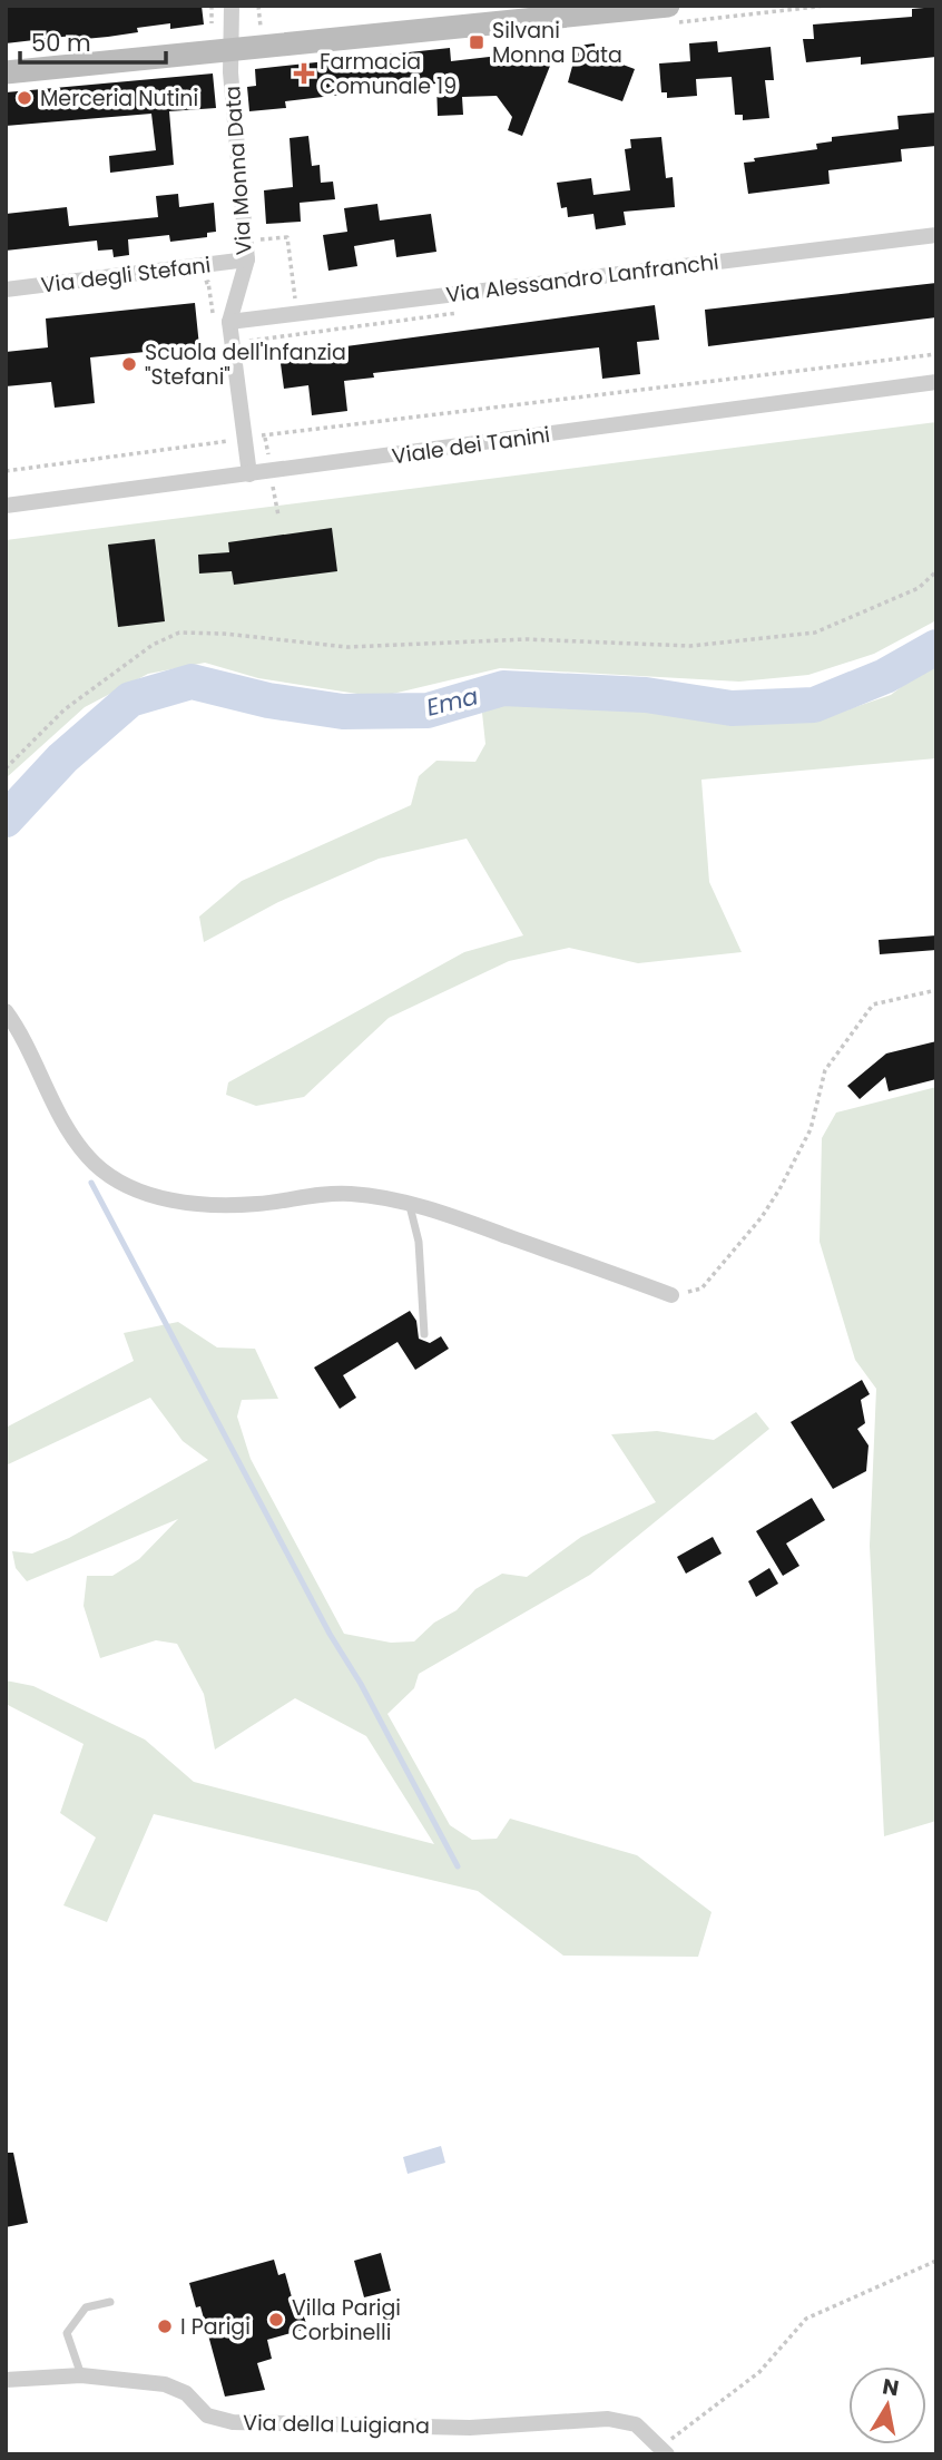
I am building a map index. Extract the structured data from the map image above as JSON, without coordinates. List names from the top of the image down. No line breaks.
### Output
{"streets":{"street":["Via Monna Data","Via degli Stefani","Via Alessandro Lanfranchi","Viale dei Tanini","Via della Luigiana"]},"crossings":[["Via Monna Data","Via degli Stefani"],["Via Monna Data","Via Alessandro Lanfranchi"],["Via Monna Data","Viale dei Tanini"]],"water":["Ema"],"places":{"transit":["Silvani Monna Data"],"health":["Farmacia Comunale 19"],"other":["Merceria Nutini","Scuola dell'Infanzia \"Stefani\"","Villa Parigi Corbinelli","I Parigi"]},"scale_bar":"50 m","north":"top"}
